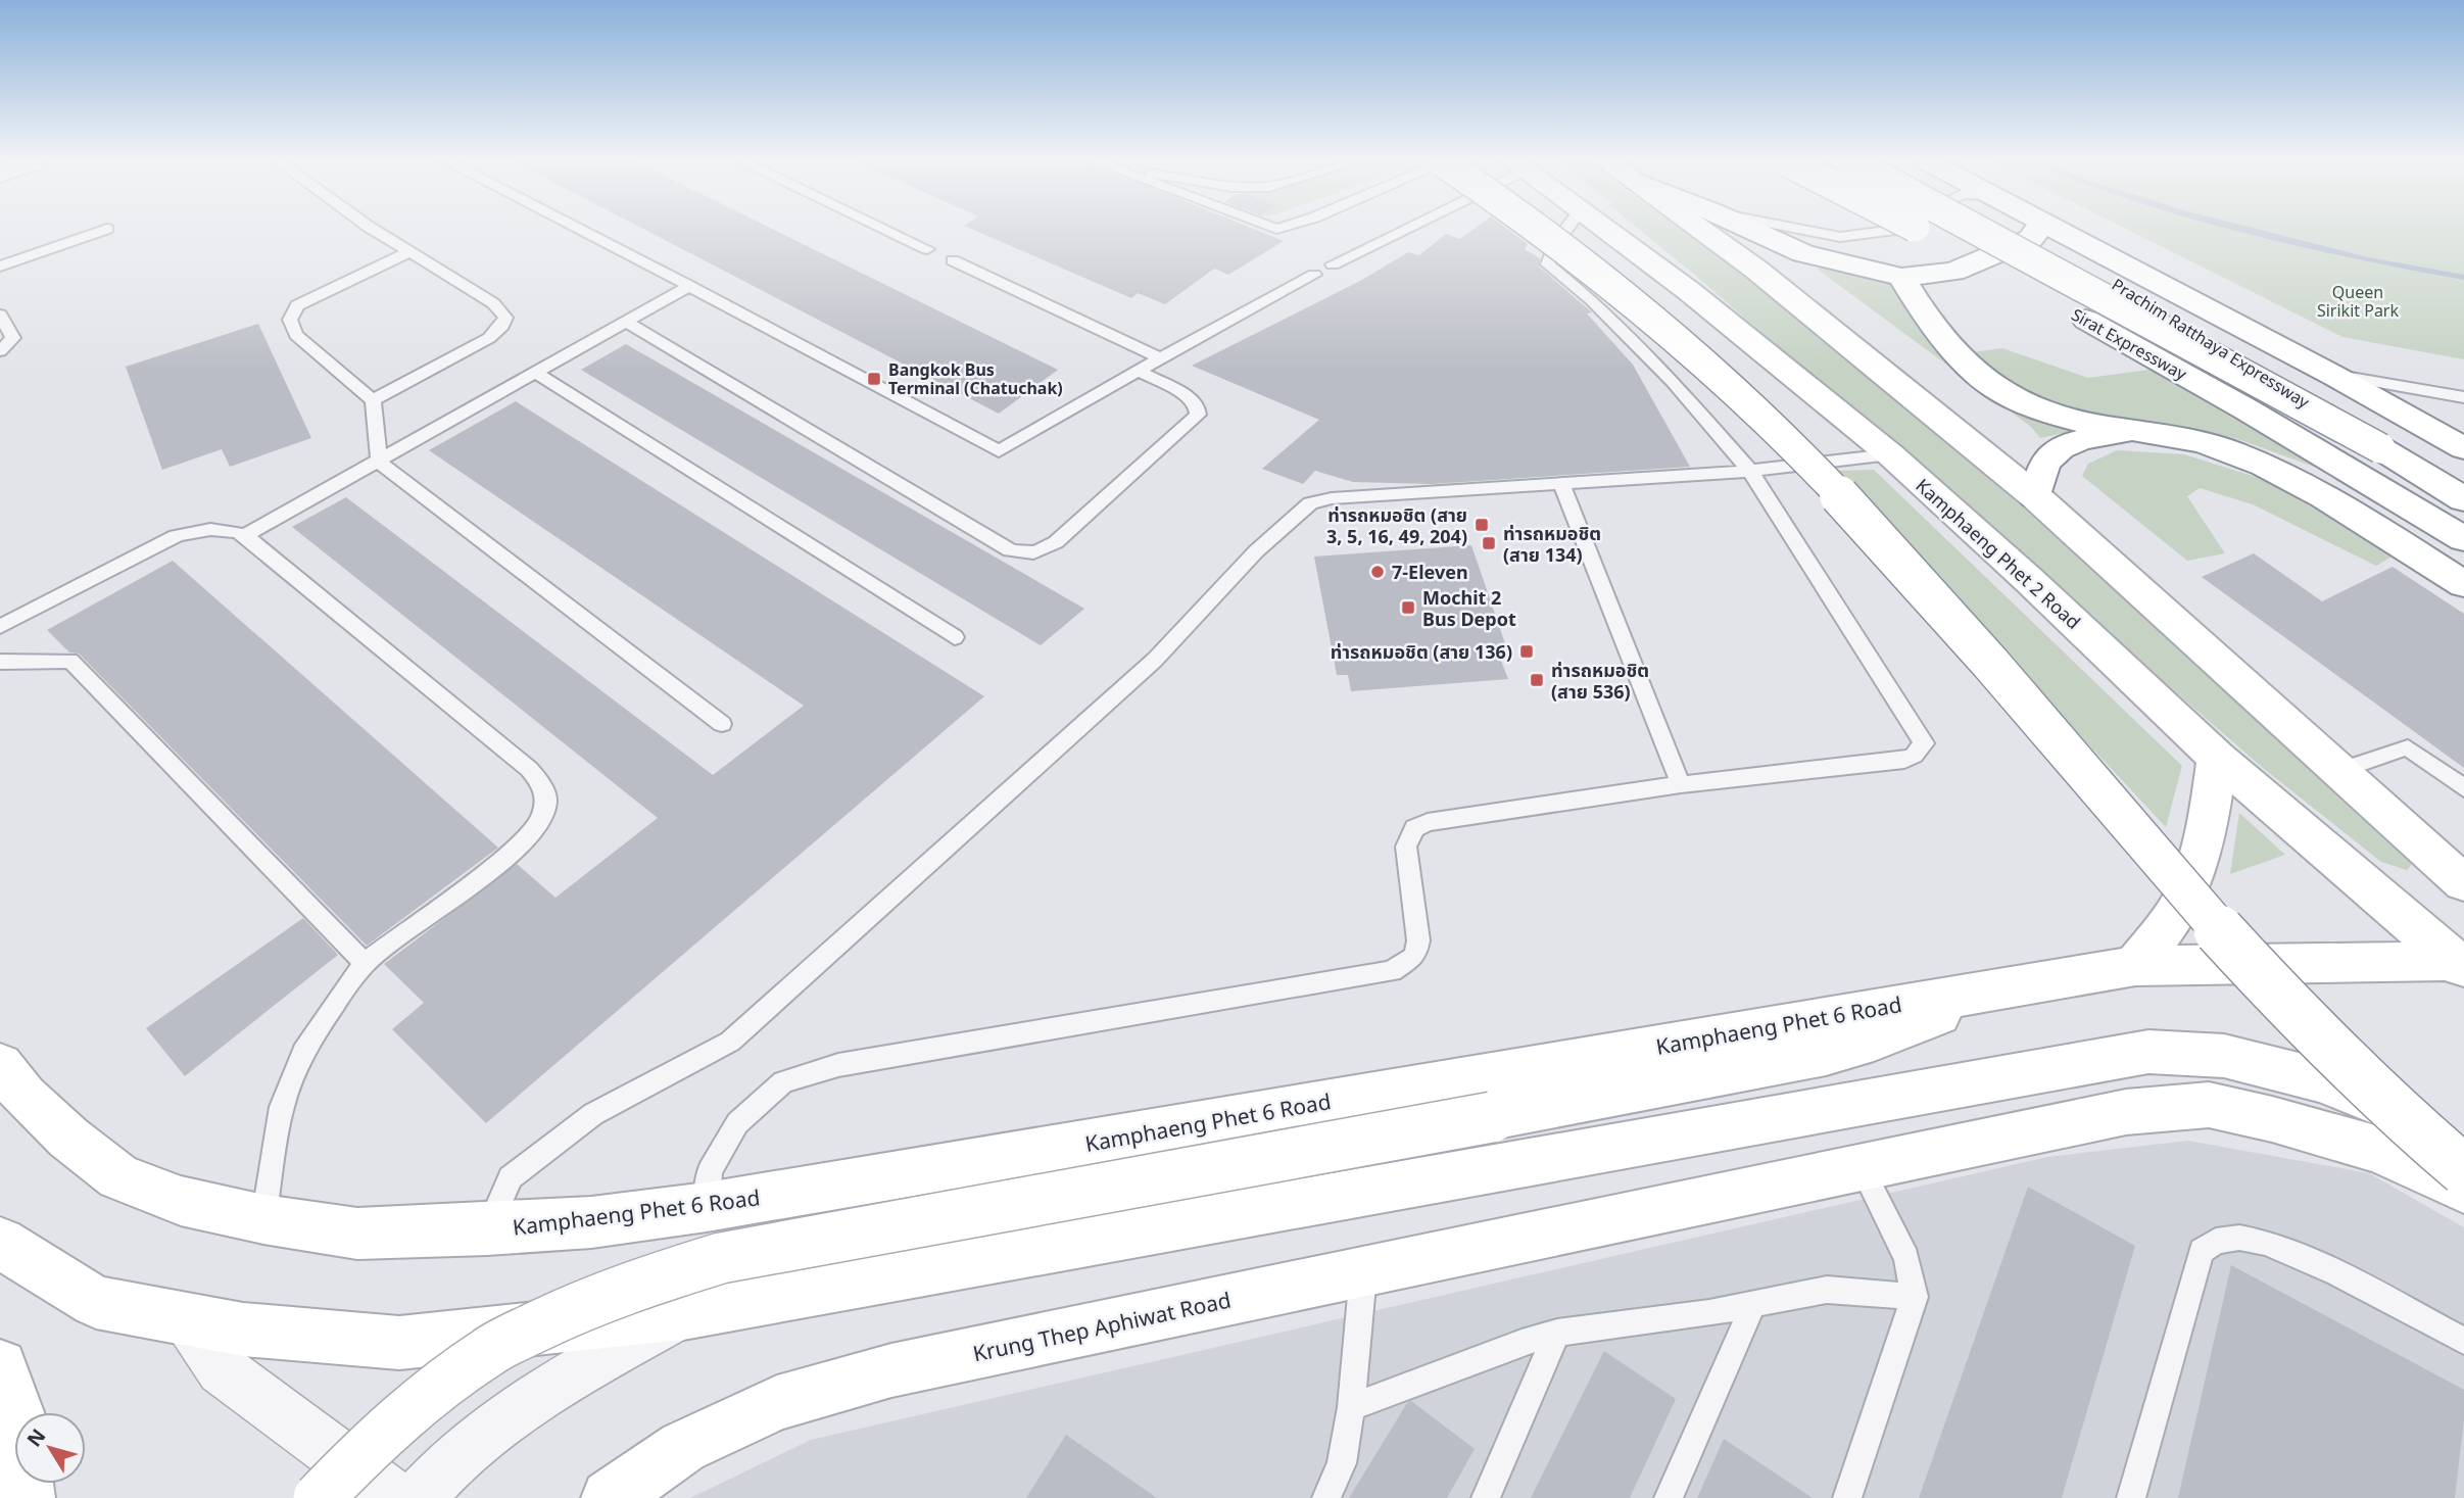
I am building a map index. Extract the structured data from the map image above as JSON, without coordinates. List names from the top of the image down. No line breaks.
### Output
{"streets":{"main road":["Prachim Ratthaya Expressway","Sirat Expressway","Kamphaeng Phet 2 Road","Kamphaeng Phet 6 Road","Krung Thep Aphiwat Road"]},"crossings":[["Prachim Ratthaya Expressway","Sirat Expressway"],["Kamphaeng Phet 2 Road","Kamphaeng Phet 6 Road"]],"parks":["Queen Sirikit Park"],"places":{"transit":["Bangkok Bus Terminal (Chatuchak)","ท่ารถหมอชิต (สาย 3, 5, 16, 49, 204)","ท่ารถหมอชิต (สาย 134)","Mochit 2 Bus Depot","ท่ารถหมอชิต (สาย 136)","ท่ารถหมอชิต (สาย 536)"],"other":["7-Eleven"]},"north":"top left"}
